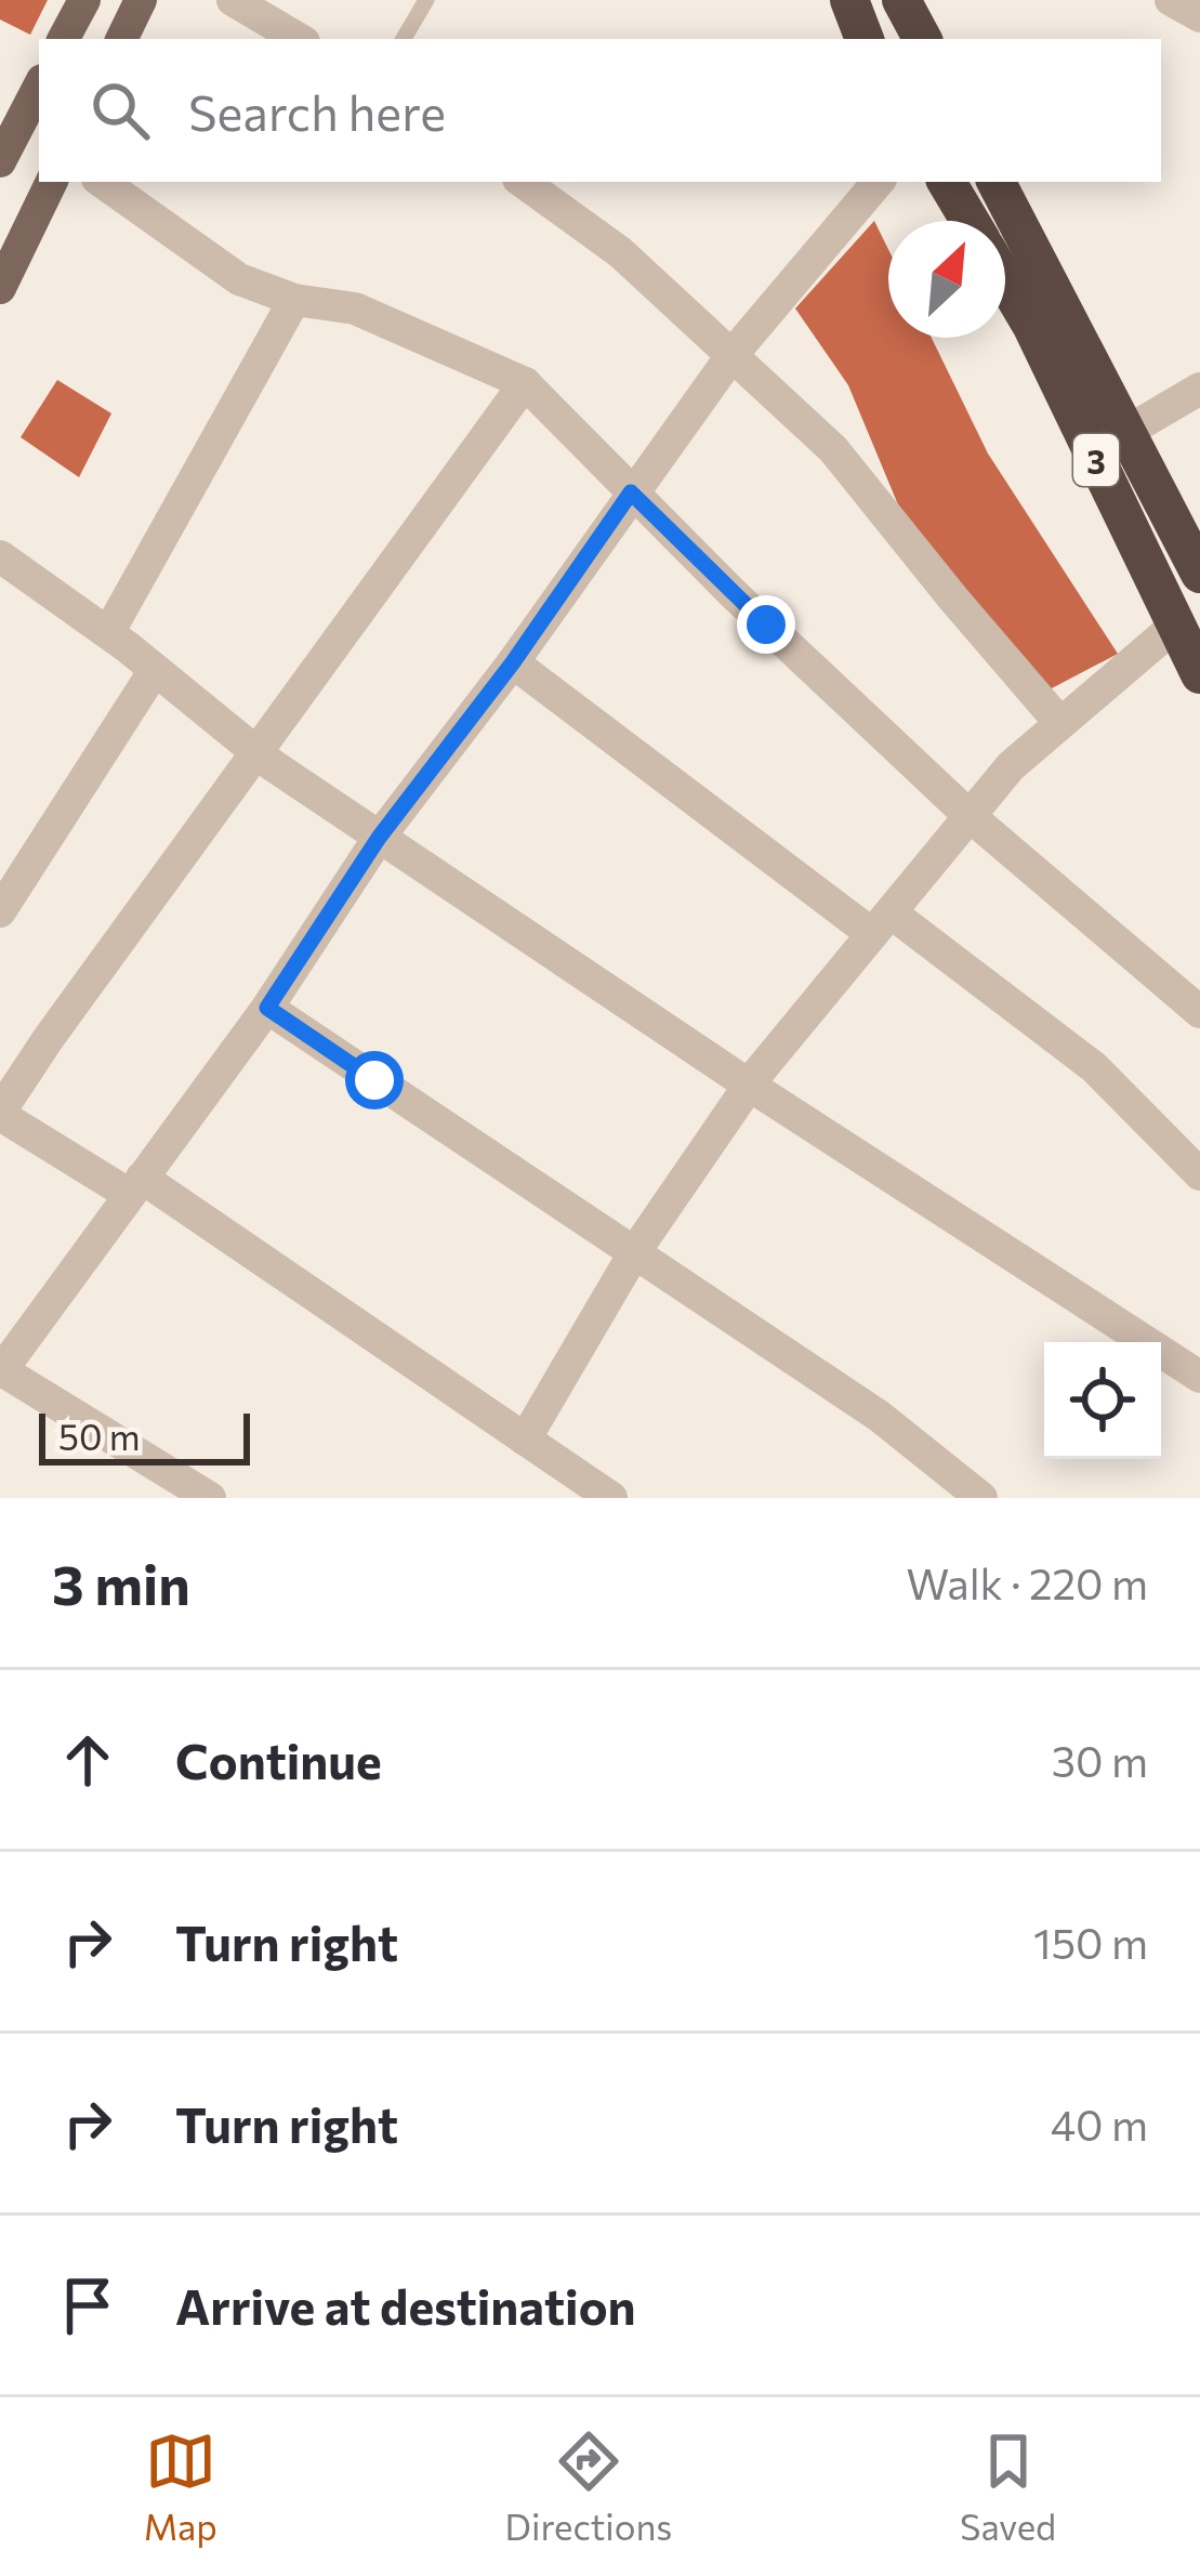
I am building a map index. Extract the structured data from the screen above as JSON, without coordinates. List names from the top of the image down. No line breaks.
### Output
{"streets":{"highway":["3"]},"scale_bar":"50 m","north":"top right","page":{"search":"Search here","scale":"50 m","heading":["3 min","Walk · 220 m"],"list":[["Continue","30 m"],["Turn right","150 m"],["Turn right","40 m"],"Arrive at destination"],"nav":["Map","Directions","Saved"]}}
